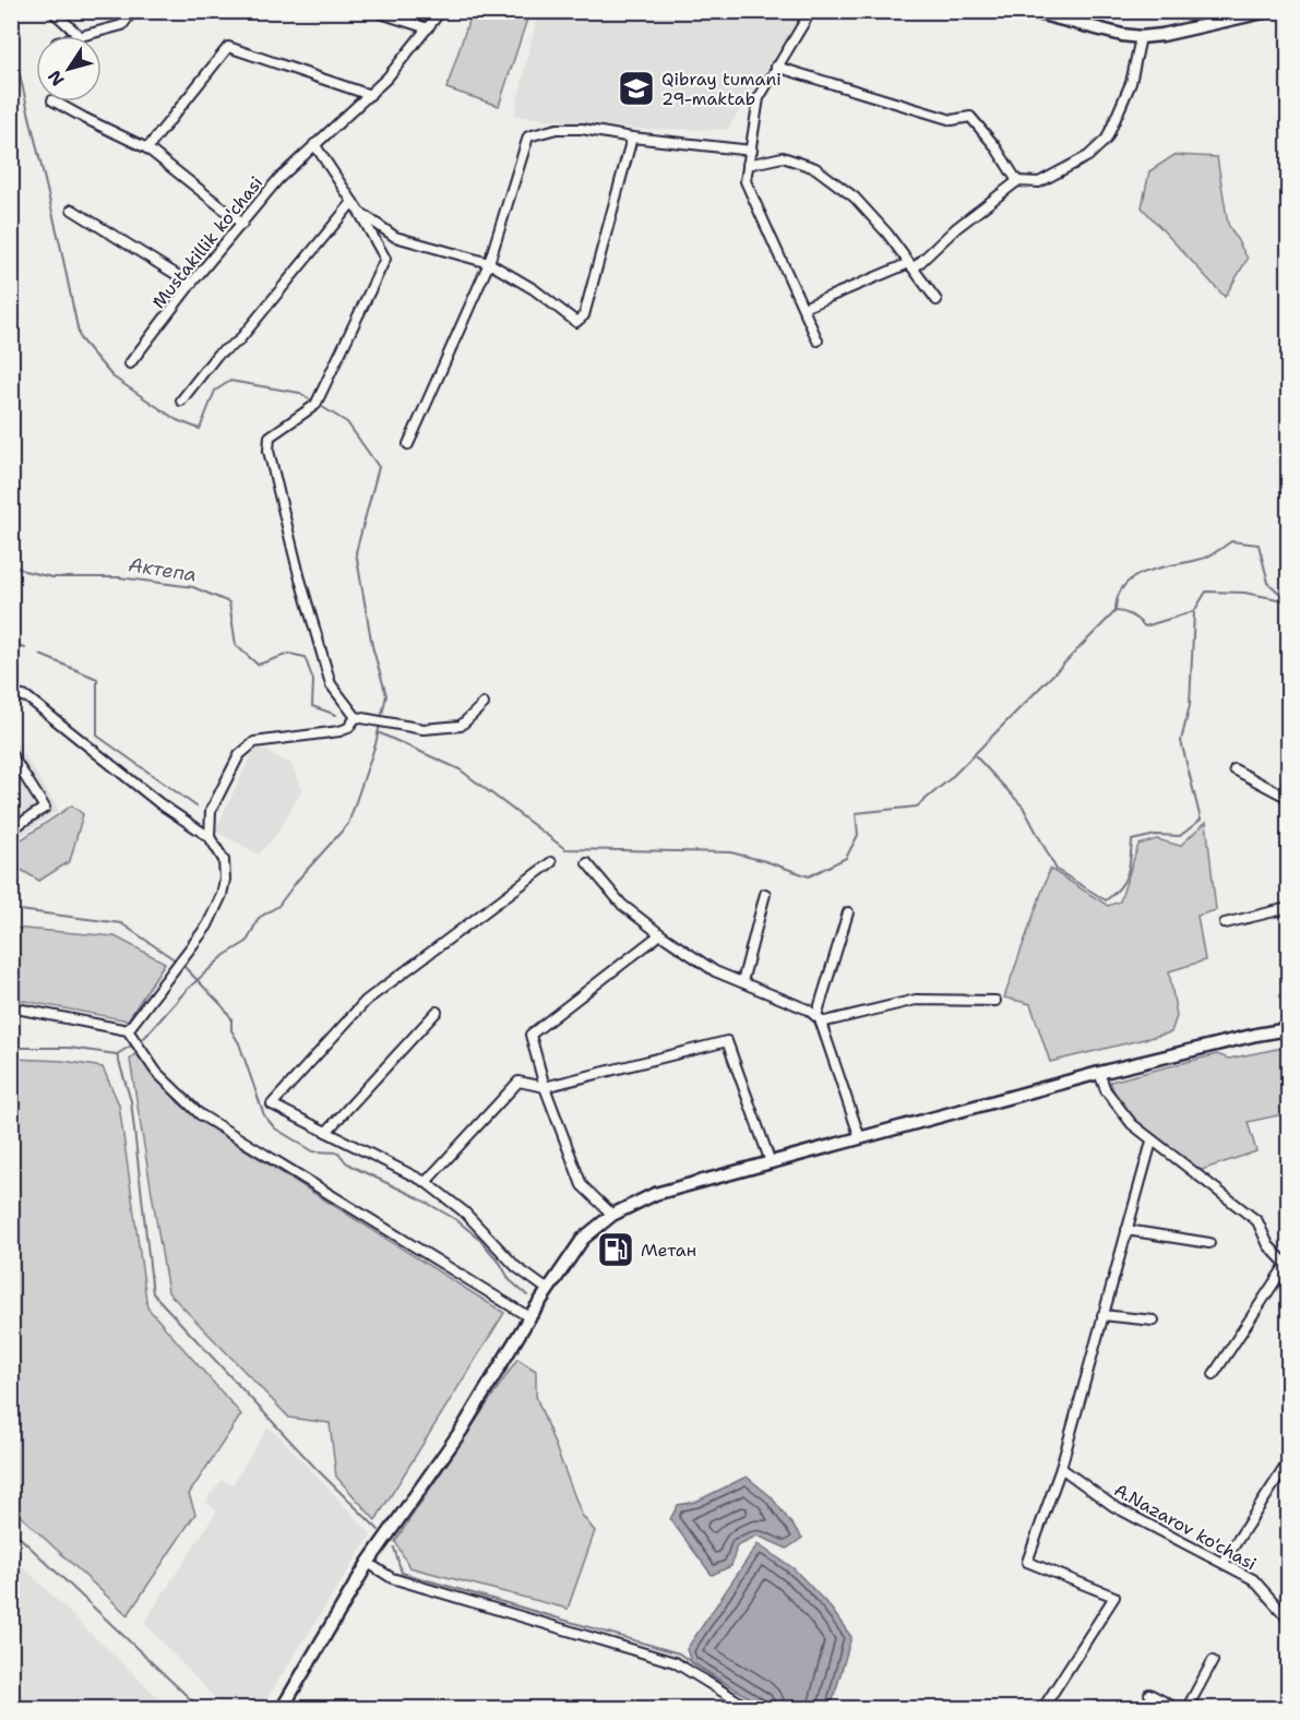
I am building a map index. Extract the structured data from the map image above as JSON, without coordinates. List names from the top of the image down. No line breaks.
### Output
{"streets":{"street":["Mustakillik ko'chasi","A.Nazarov ko'chasi"]},"water":["Актепа"],"places":{"school or university":["Qibray tumani 29-maktab"],"fuel station":["Метан"]},"north":"bottom left"}
